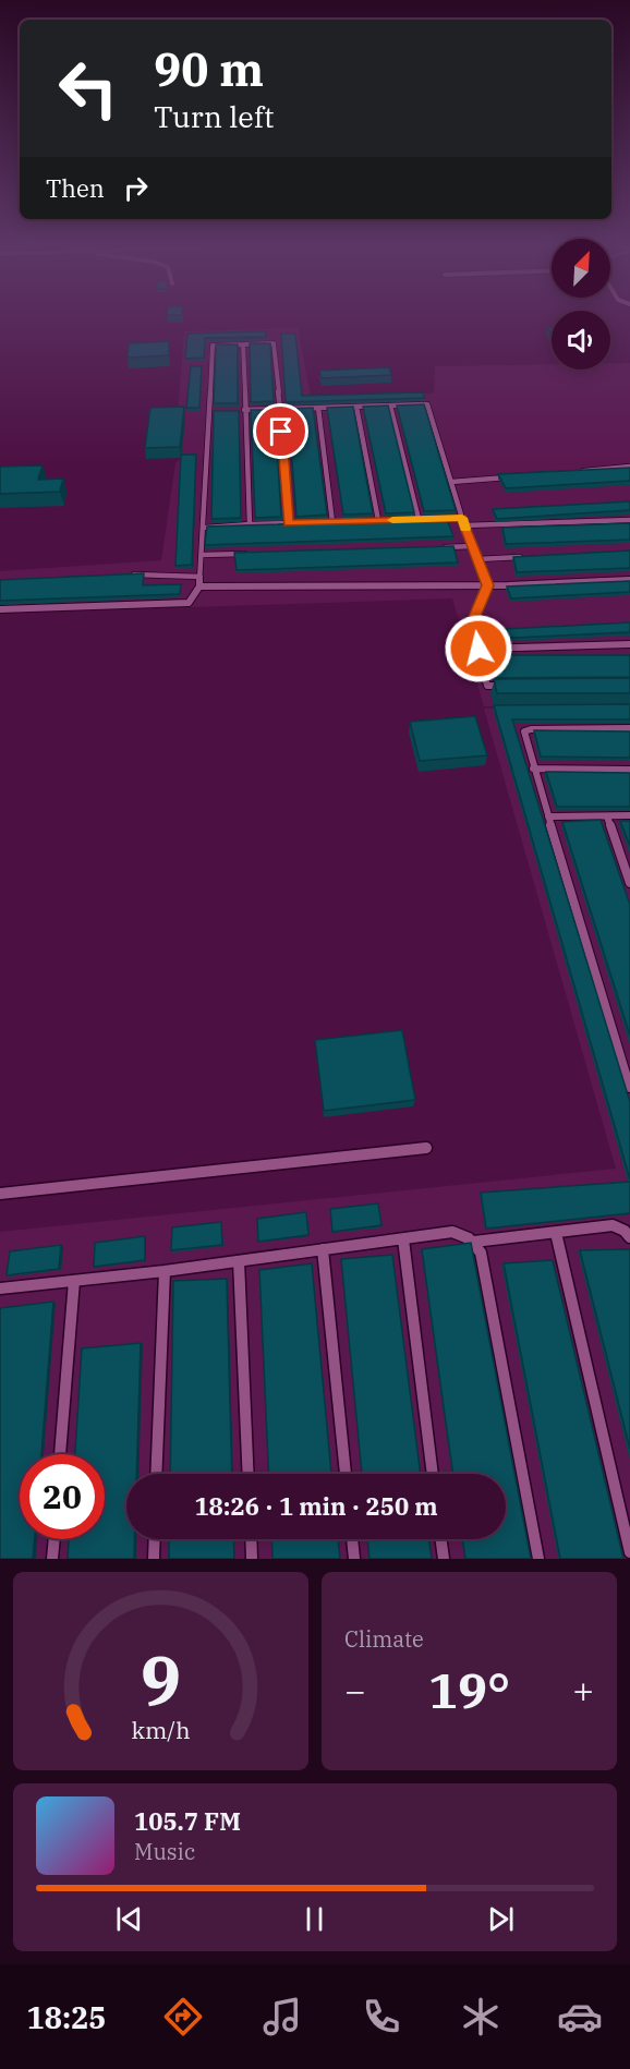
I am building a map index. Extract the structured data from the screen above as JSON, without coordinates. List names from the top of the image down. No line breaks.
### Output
{"north":"top right","page":{"turn":["90 m","Turn left"],"then":"Then","limit":"20","trip":"18:26 · 1 min · 250 m","tile":"Climate","heat":["−","19°","+"],"song":["105.7 FM","Music"],"tabs":"18:25","gauge":["9","km/h"]}}
